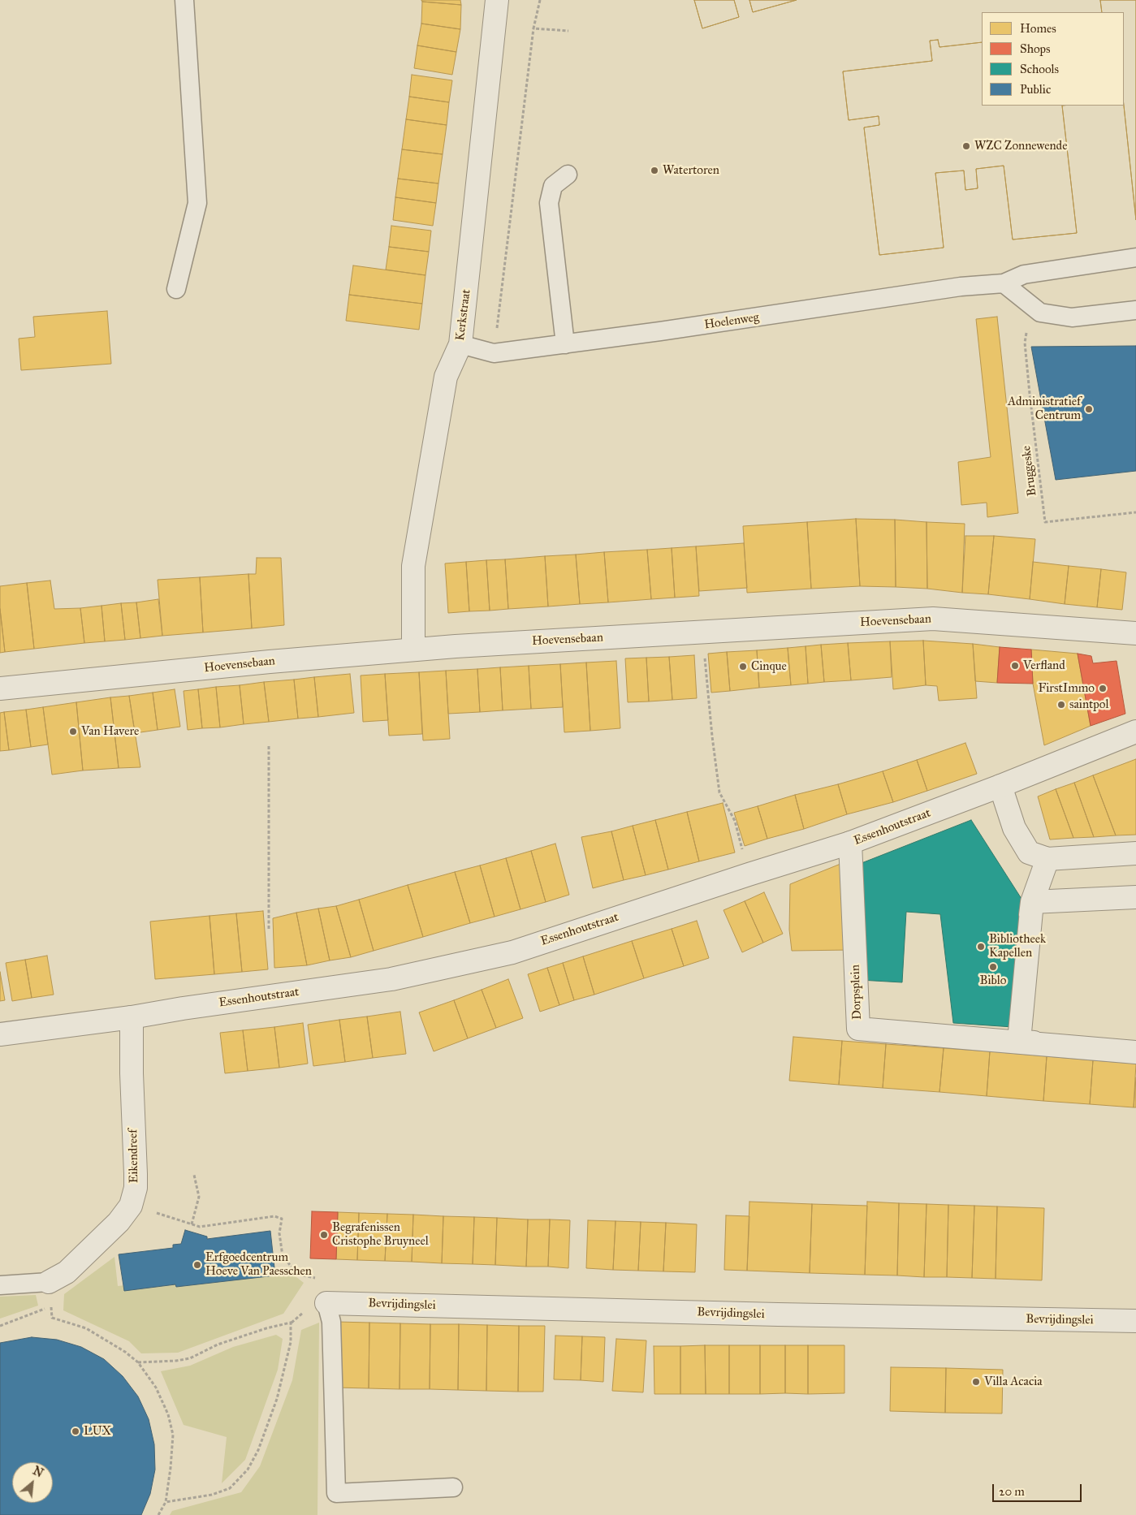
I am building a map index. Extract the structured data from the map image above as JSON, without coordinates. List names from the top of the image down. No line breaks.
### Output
{"streets":{"street":["Kerkstraat","Hoevensebaan","Essenhoutstraat","Dorpsplein","Eikendreef","Bevrijdingslei"],"lane":["Hoelenweg"],"path":["Bruggeske"]},"crossings":[["Kerkstraat","Hoelenweg"],["Kerkstraat","Hoevensebaan"],["Essenhoutstraat","Dorpsplein"],["Essenhoutstraat","Eikendreef"]],"places":["WZC Zonnewende","Watertoren","Administratief Centrum","Verfland","Cinque","FirstImmo","saintpol","Van Havere","Bibliotheek Kapellen","Biblo","Begrafenissen Cristophe Bruyneel","Erfgoedcentrum Hoeve Van Paesschen","Villa Acacia","LUX"],"legend":["Homes","Shops","Schools","Public"],"scale_bar":"20 m","north":"top right"}
